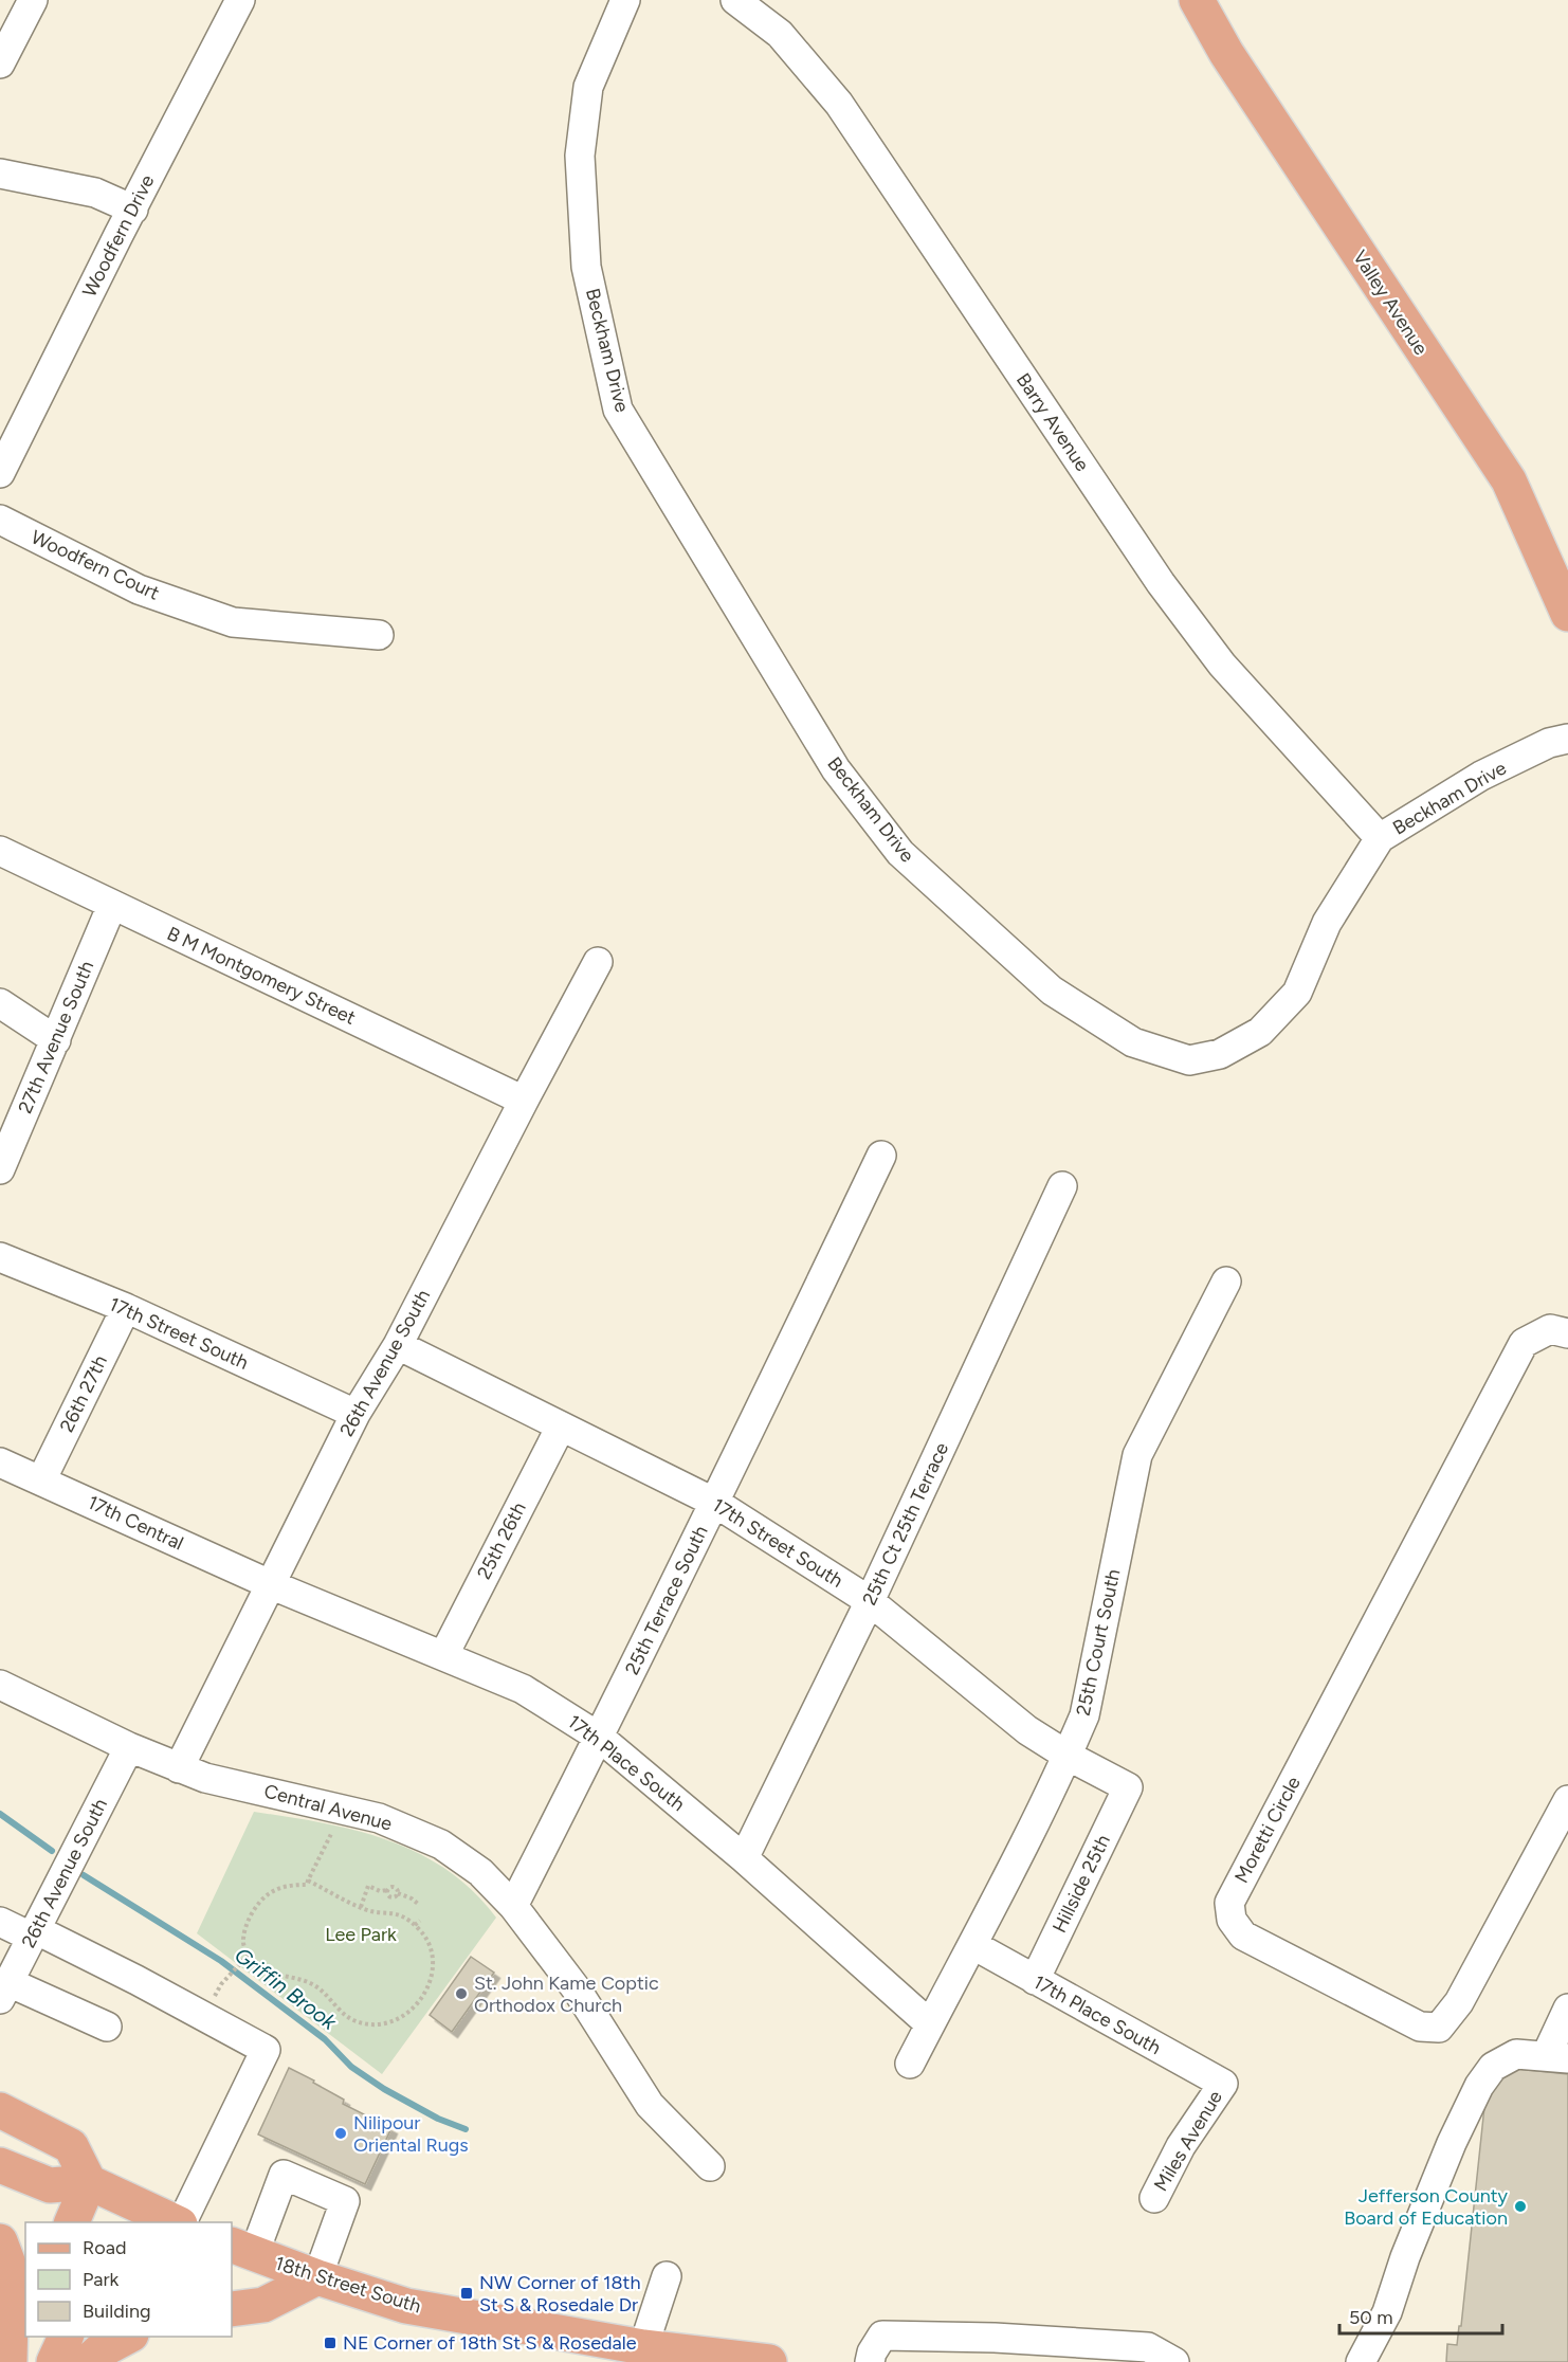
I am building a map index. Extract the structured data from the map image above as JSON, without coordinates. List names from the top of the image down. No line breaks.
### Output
{"streets":{"main road":["Valley Avenue","18th Street South"],"street":["Woodfern Drive","Beckham Drive","Barry Avenue","Woodfern Court","B M Montgomery Street","27th Avenue South","17th Street South","26th Avenue South","26th 27th","17th Central","25th Ct 25th Terrace","25th 26th","25th Terrace South","25th Court South","17th Place South","Central Avenue","Moretti Circle","Hillside 25th","Miles Avenue"]},"crossings":[["Beckham Drive","Barry Avenue"],["B M Montgomery Street","27th Avenue South"],["B M Montgomery Street","26th Avenue South"],["17th Street South","26th Avenue South"],["17th Street South","26th 27th"],["17th Street South","25th Ct 25th Terrace"],["17th Street South","25th 26th"],["17th Street South","25th Terrace South"],["17th Street South","25th Court South"],["17th Street South","Hillside 25th"],["26th Avenue South","17th Central"],["26th Avenue South","17th Place South"],["26th Avenue South","Central Avenue"],["26th 27th","17th Central"],["17th Central","17th Place South"],["25th Ct 25th Terrace","17th Place South"],["25th 26th","17th Place South"],["25th Terrace South","17th Place South"],["25th Terrace South","Central Avenue"],["25th Court South","17th Place South"],["17th Place South","Hillside 25th"],["17th Place South","Miles Avenue"]],"water":["Griffin Brook"],"parks":["Lee Park"],"places":{"other":["St. John Kame Coptic Orthodox Church","Nilipour Oriental Rugs","Jefferson County Board of Education"],"transit":["NW Corner of 18th St S & Rosedale Dr","NE Corner of 18th St S & Rosedale"]},"legend":["Road","Park","Building"],"scale_bar":"50 m"}
